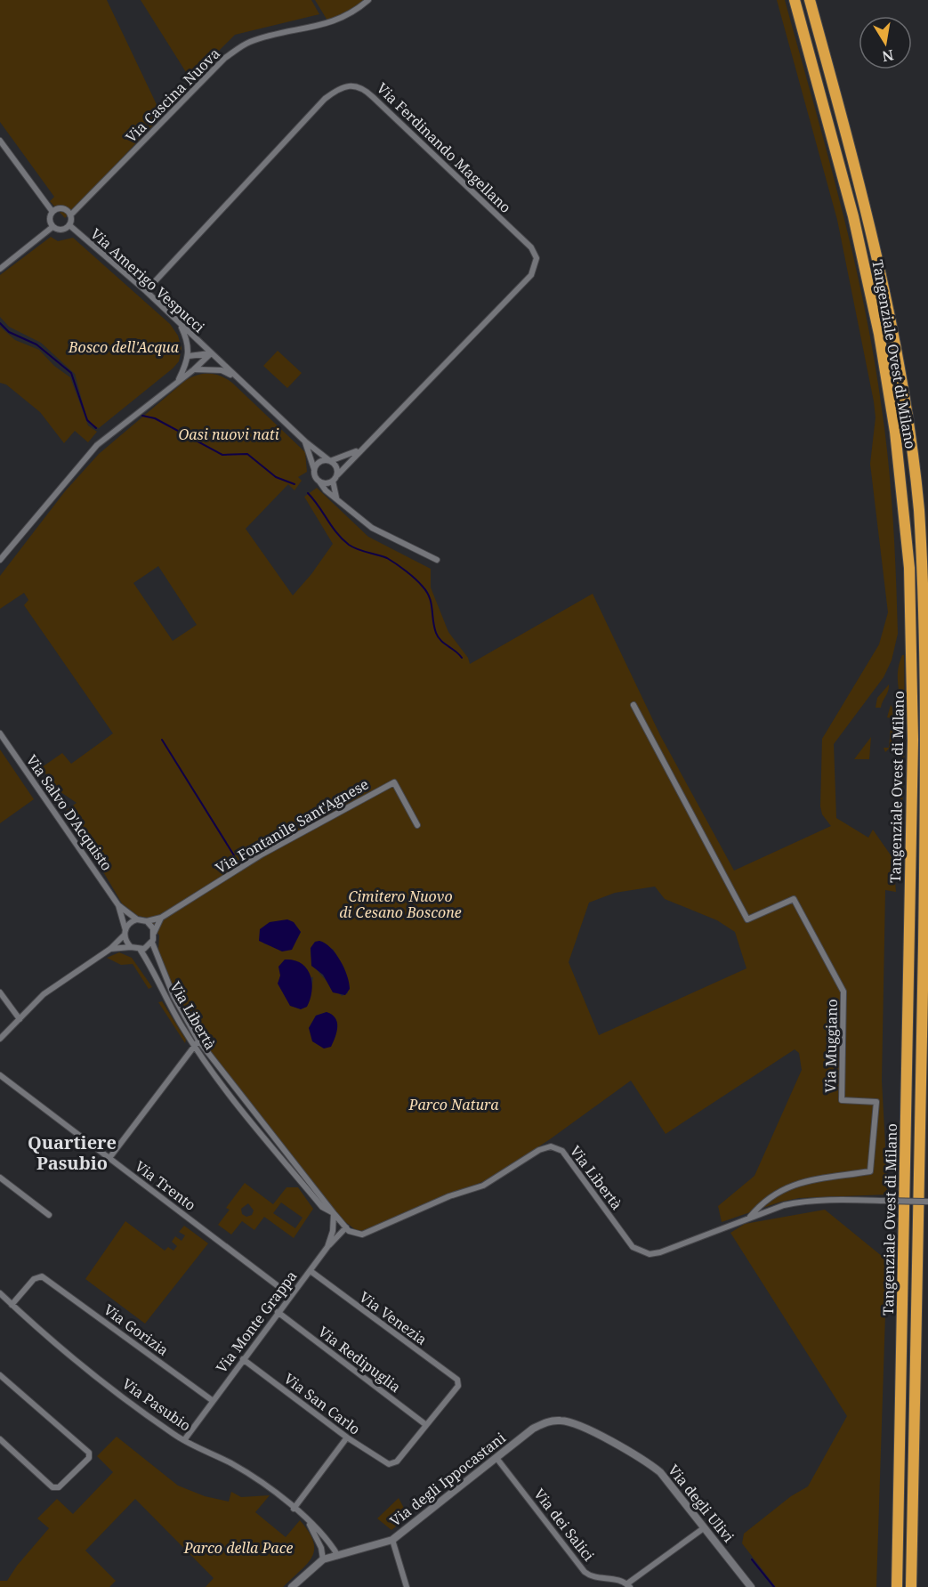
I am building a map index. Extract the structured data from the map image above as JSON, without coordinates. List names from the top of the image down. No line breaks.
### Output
{"streets":{"highway":["Tangenziale Ovest di Milano"],"street":["Via Cascina Nuova","Via Ferdinando Magellano","Via Amerigo Vespucci","Via Salvo D'Acquisto","Via Fontanile Sant'Agnese","Via Libertà","Via Muggiano","Via Trento","Via Venezia","Via Monte Grappa","Via Gorizia","Via Redipuglia","Via San Carlo","Via Pasubio","Via degli Ippocastani","Via degli Ulivi","Via dei Salici"]},"crossings":[["Via Cascina Nuova","Via Amerigo Vespucci"],["Via Ferdinando Magellano","Via Amerigo Vespucci"],["Via Libertà","Via Muggiano"],["Via Libertà","Via Monte Grappa"],["Via Trento","Via Monte Grappa"],["Via Venezia","Via Monte Grappa"],["Via Venezia","Via Redipuglia"],["Via Venezia","Via San Carlo"],["Via Monte Grappa","Via Gorizia"],["Via Monte Grappa","Via Redipuglia"],["Via Monte Grappa","Via San Carlo"],["Via Monte Grappa","Via Pasubio"],["Via Gorizia","Via Pasubio"],["Via Redipuglia","Via San Carlo"],["Via Pasubio","Via degli Ippocastani"],["Via degli Ippocastani","Via degli Ulivi"],["Via degli Ippocastani","Via dei Salici"],["Via degli Ulivi","Via dei Salici"]],"districts":["Quartiere Pasubio"],"parks":["Bosco dell'Acqua","Oasi nuovi nati","Cimitero Nuovo di Cesano Boscone","Parco Natura","Parco della Pace"],"north":"bottom"}
